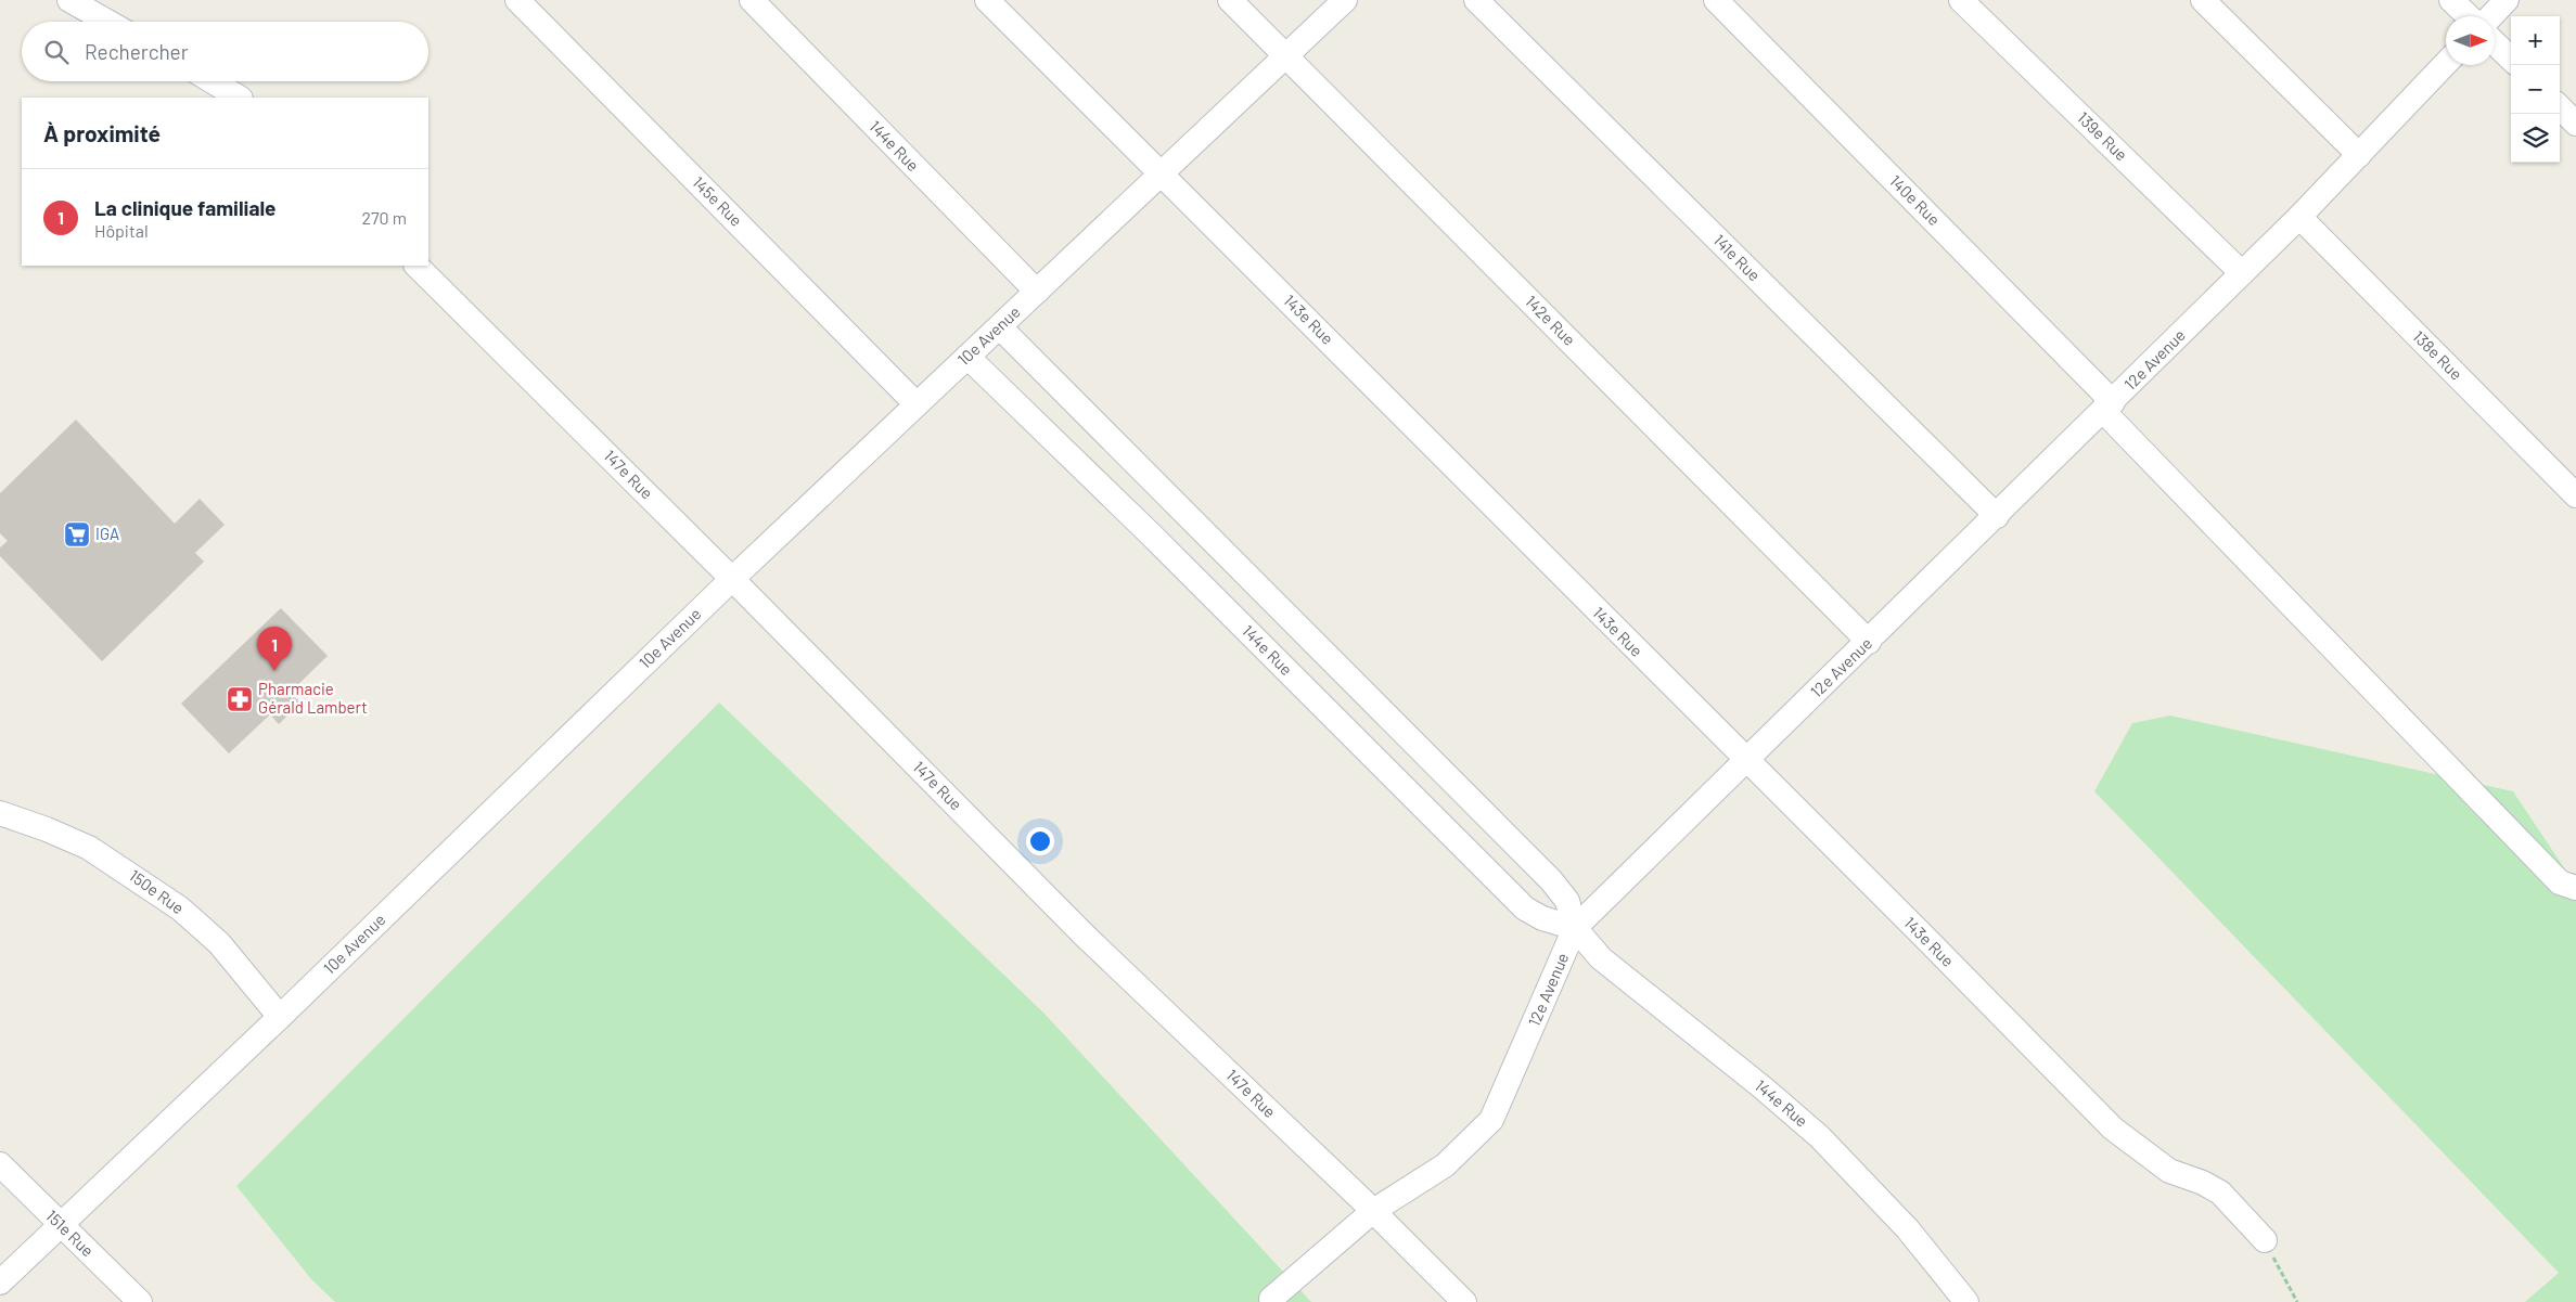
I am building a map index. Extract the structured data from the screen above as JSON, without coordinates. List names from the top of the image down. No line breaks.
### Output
{"streets":{"street":["139e Rue","144e Rue","140e Rue","145e Rue","141e Rue","143e Rue","142e Rue","10e Avenue","138e Rue","12e Avenue","147e Rue","150e Rue","151e Rue"]},"crossings":[["139e Rue","12e Avenue"],["144e Rue","10e Avenue"],["144e Rue","12e Avenue"],["140e Rue","12e Avenue"],["145e Rue","10e Avenue"],["141e Rue","12e Avenue"],["143e Rue","10e Avenue"],["143e Rue","12e Avenue"],["142e Rue","10e Avenue"],["142e Rue","12e Avenue"],["10e Avenue","147e Rue"],["10e Avenue","150e Rue"],["10e Avenue","151e Rue"],["138e Rue","12e Avenue"],["12e Avenue","147e Rue"]],"places":{"supermarket":["IGA"],"pharmacy":["Pharmacie Gérald Lambert"]},"north":"right","page":{"map_buttons":["+","−"],"search":"Rechercher","heading":"À proximité","list":[{"mark":"1","name":"La clinique familiale","note":"Hôpital","value":"270 m"}],"pins":"1"}}
